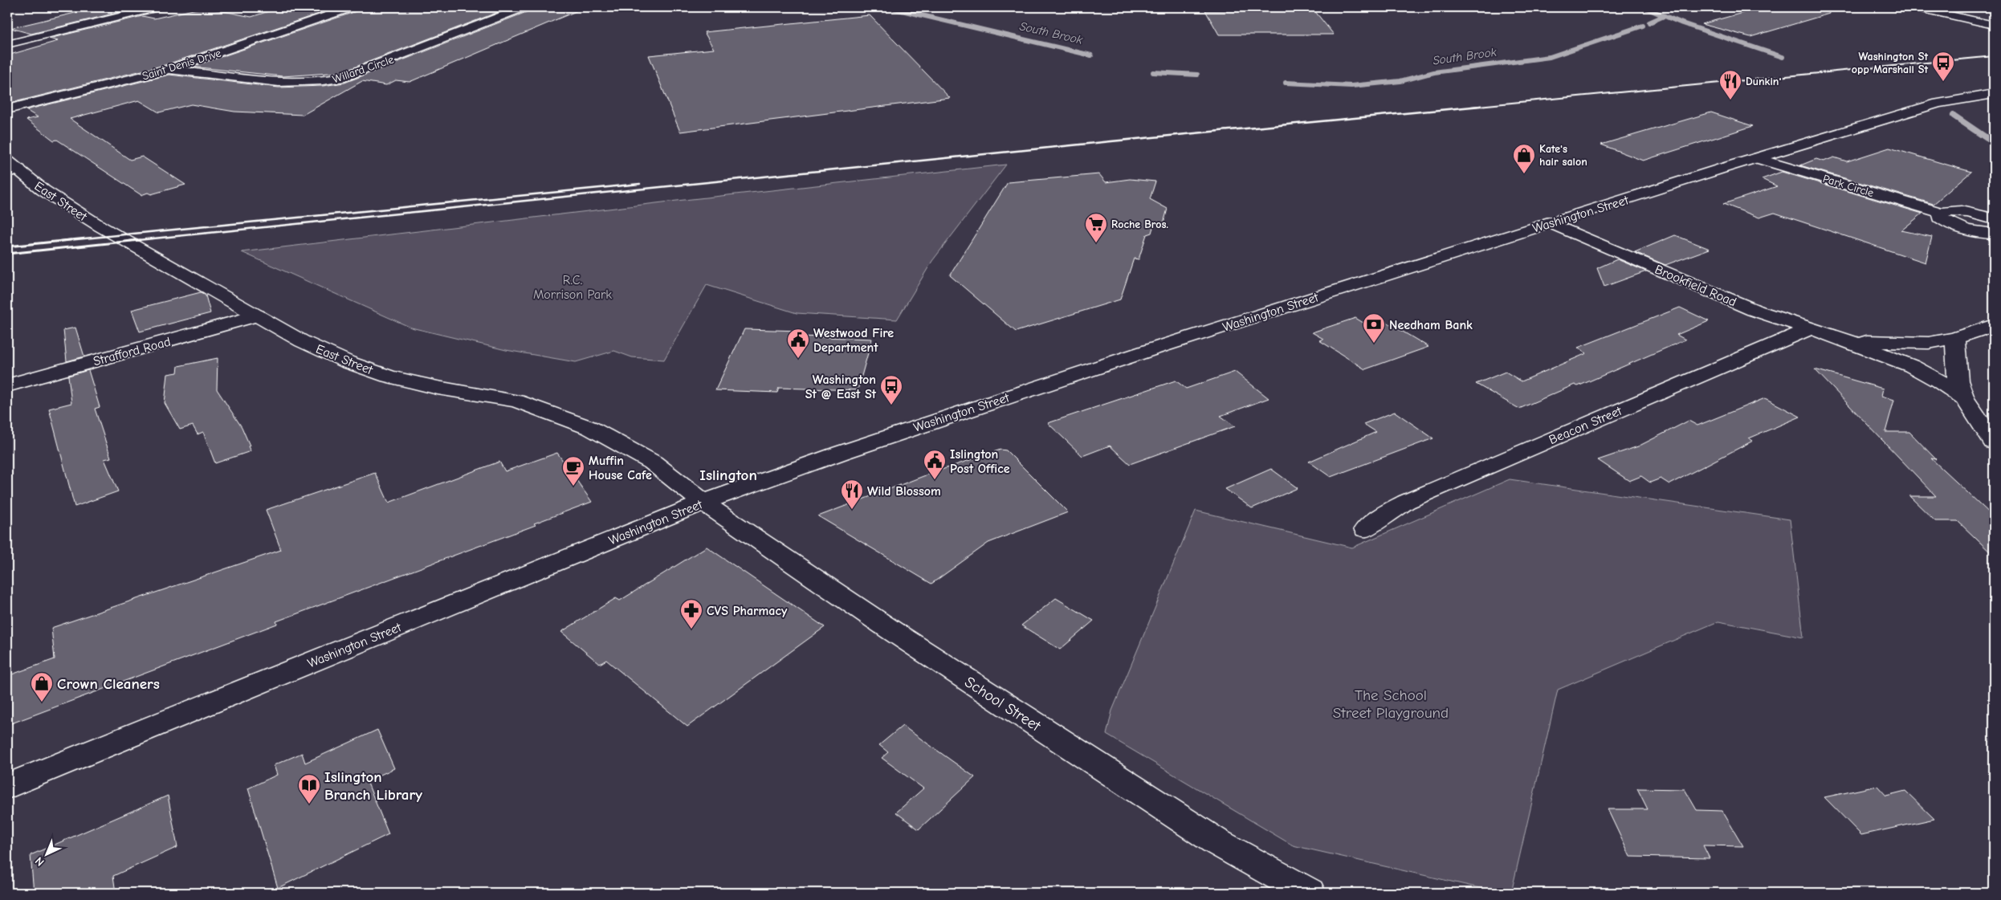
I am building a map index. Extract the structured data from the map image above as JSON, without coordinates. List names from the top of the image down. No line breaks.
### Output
{"streets":{"street":["Saint Denis Drive","Willard Circle","Park Circle","East Street","Washington Street","Brookfield Road","Strafford Road","Beacon Street","School Street"]},"crossings":[["Saint Denis Drive","Willard Circle"],["Park Circle","Washington Street"],["East Street","Washington Street"],["East Street","Strafford Road"],["East Street","School Street"],["Washington Street","Brookfield Road"],["Washington Street","School Street"],["Brookfield Road","Beacon Street"]],"districts":["Islington"],"water":["South Brook"],"parks":["R.C. Morrison Park","The School Street Playground"],"places":{"bus stop":["Washington St opp Marshall St","Washington St @ East St"],"restaurant":["Dunkin'","Wild Blossom"],"shop":["Kate's hair salon","Crown Cleaners"],"supermarket":["Roche Bros."],"bank":["Needham Bank"],"public building":["Westwood Fire Department","Islington Post Office"],"cafe":["Muffin House Cafe"],"pharmacy":["CVS Pharmacy"],"library":["Islington Branch Library"]},"north":"bottom left"}
